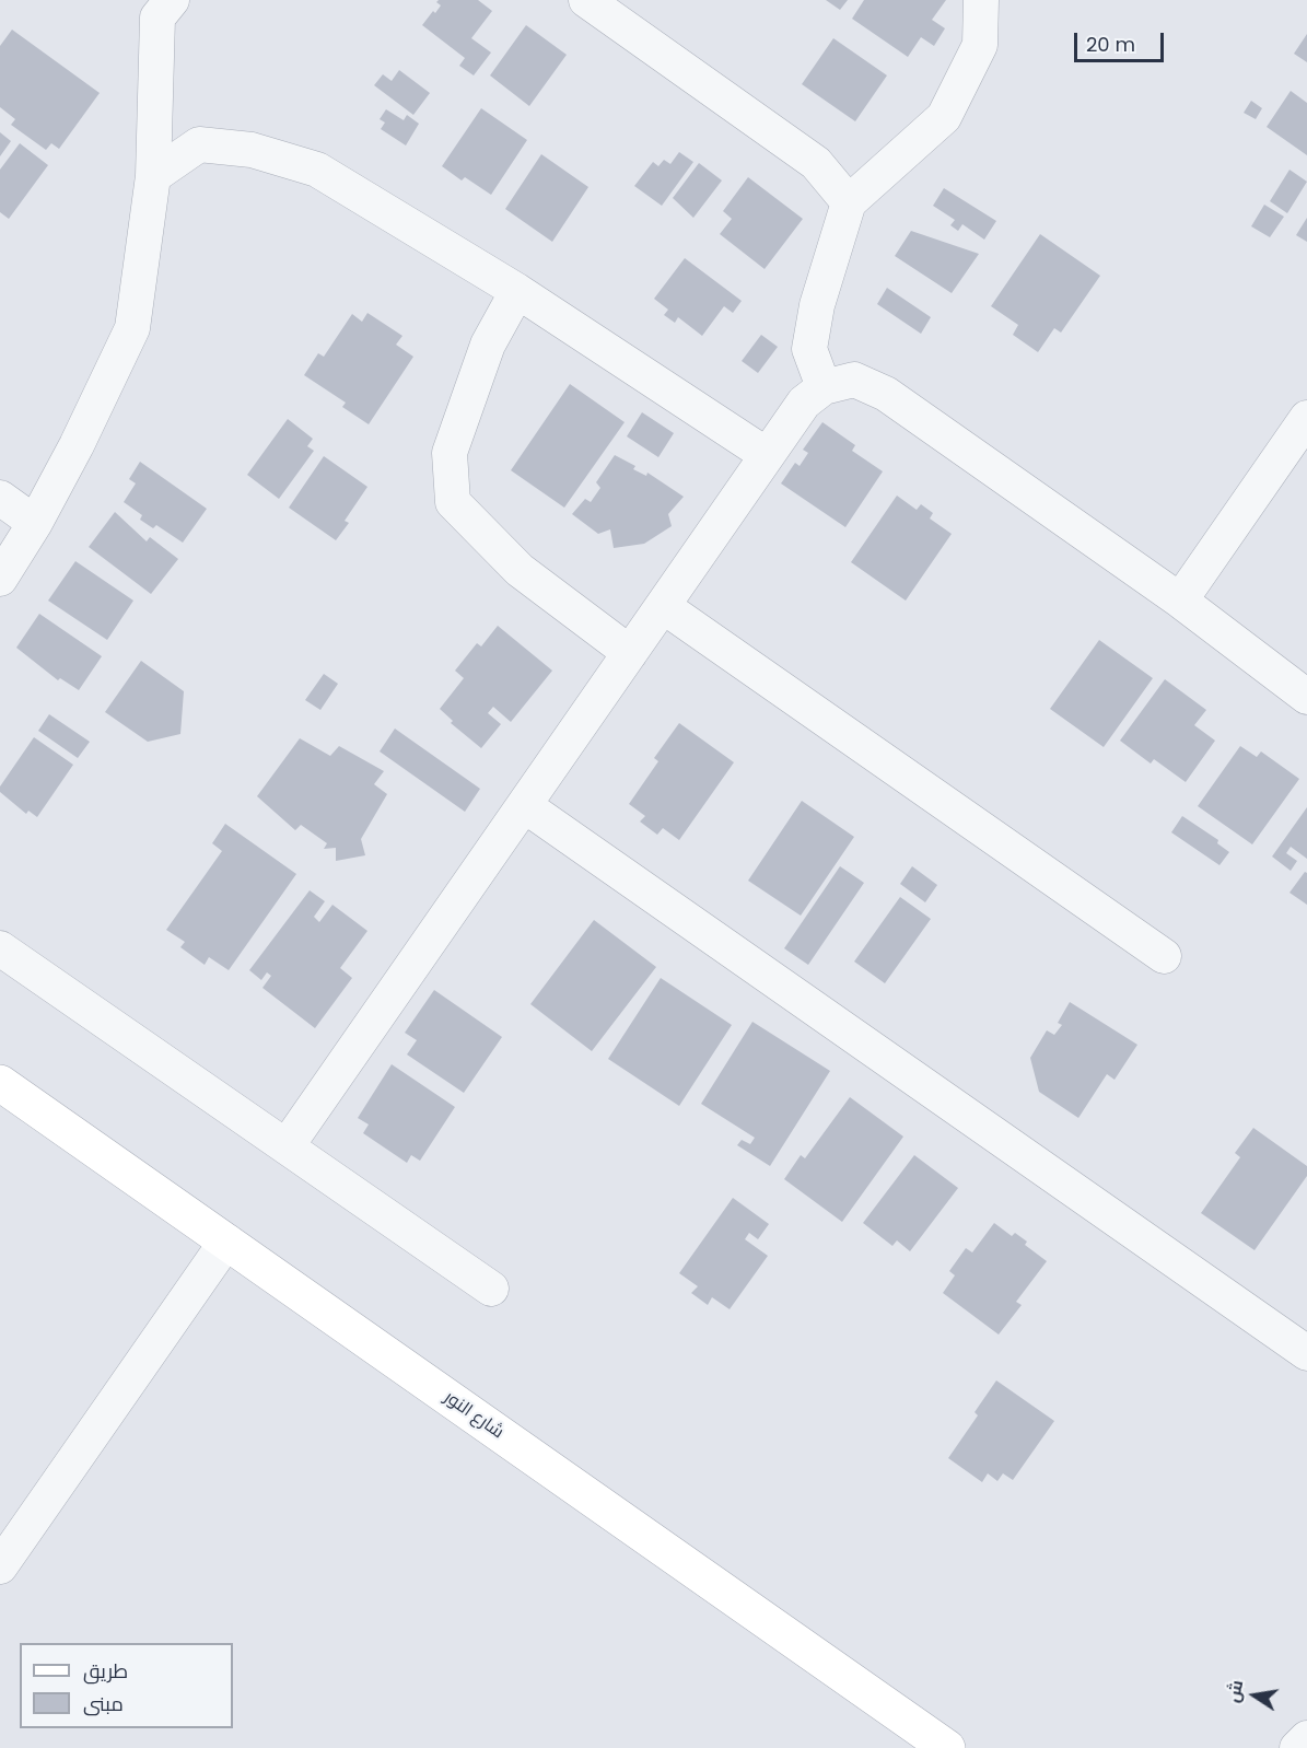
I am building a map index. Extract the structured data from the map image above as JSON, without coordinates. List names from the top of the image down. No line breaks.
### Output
{"streets":{"street":["شارع النور"]},"legend":["طريق","مبنى"],"scale_bar":"20 m","north":"left"}
